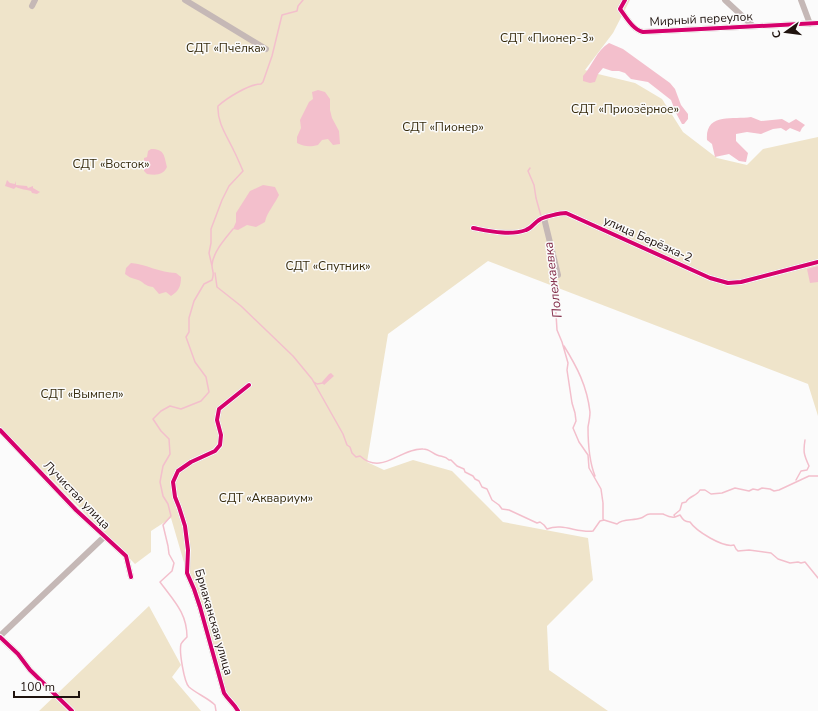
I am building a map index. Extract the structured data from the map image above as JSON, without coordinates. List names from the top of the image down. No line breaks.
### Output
{"streets":{"street":["Мирный переулок","улица Берёзка-2","Лучистая улица","Бриаканская улица"]},"water":["Полежаевка"],"parks":["СДТ «Пионер-3»","СДТ «Пчёлка»","СДТ «Приозёрное»","СДТ «Пионер»","СДТ «Восток»","СДТ «Спутник»","СДТ «Вымпел»","СДТ «Аквариум»"],"scale_bar":"100 m","north":"left"}
